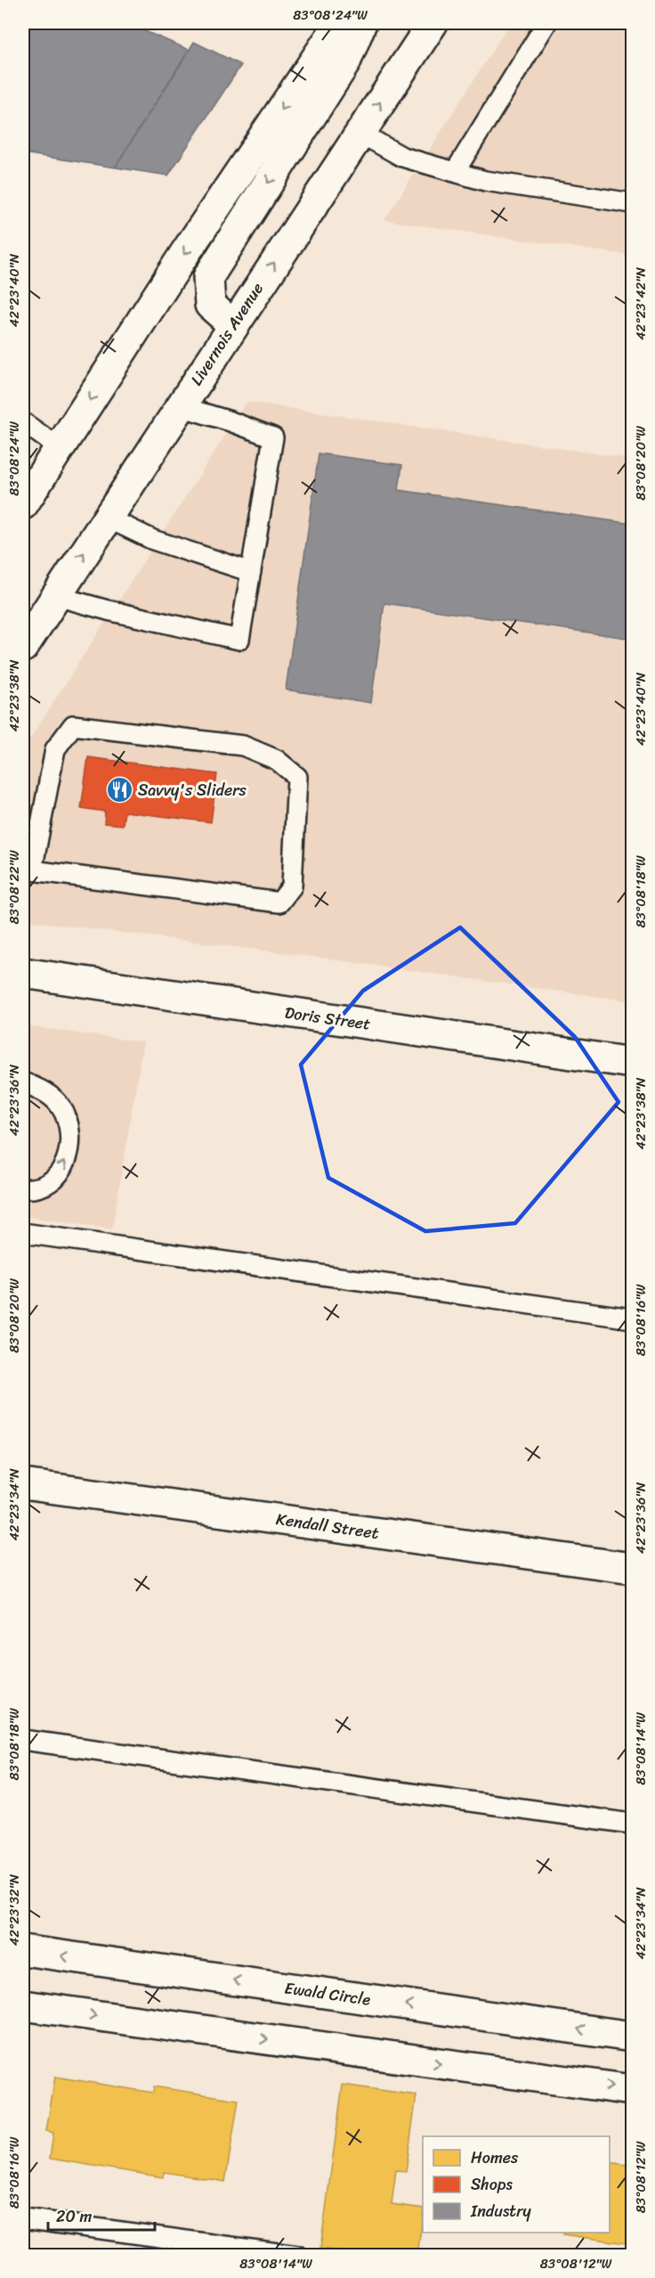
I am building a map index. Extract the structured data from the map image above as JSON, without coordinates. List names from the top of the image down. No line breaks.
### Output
{"streets":{"street":["Livernois Avenue","Doris Street","Kendall Street","Ewald Circle"]},"places":{"restaurant":["Savvy's Sliders"]},"legend":["Homes","Shops","Industry"],"scale_bar":"20 m","coordinates":["83°08'24\"W","42°23'40\"N","42°23'42\"N","83°08'20\"W","42°23'38\"N","83°08'22\"W","83°08'18\"W","42°23'36\"N","83°08'16\"W","42°23'34\"N","83°08'14\"W","42°23'32\"N","83°08'12\"W"]}
